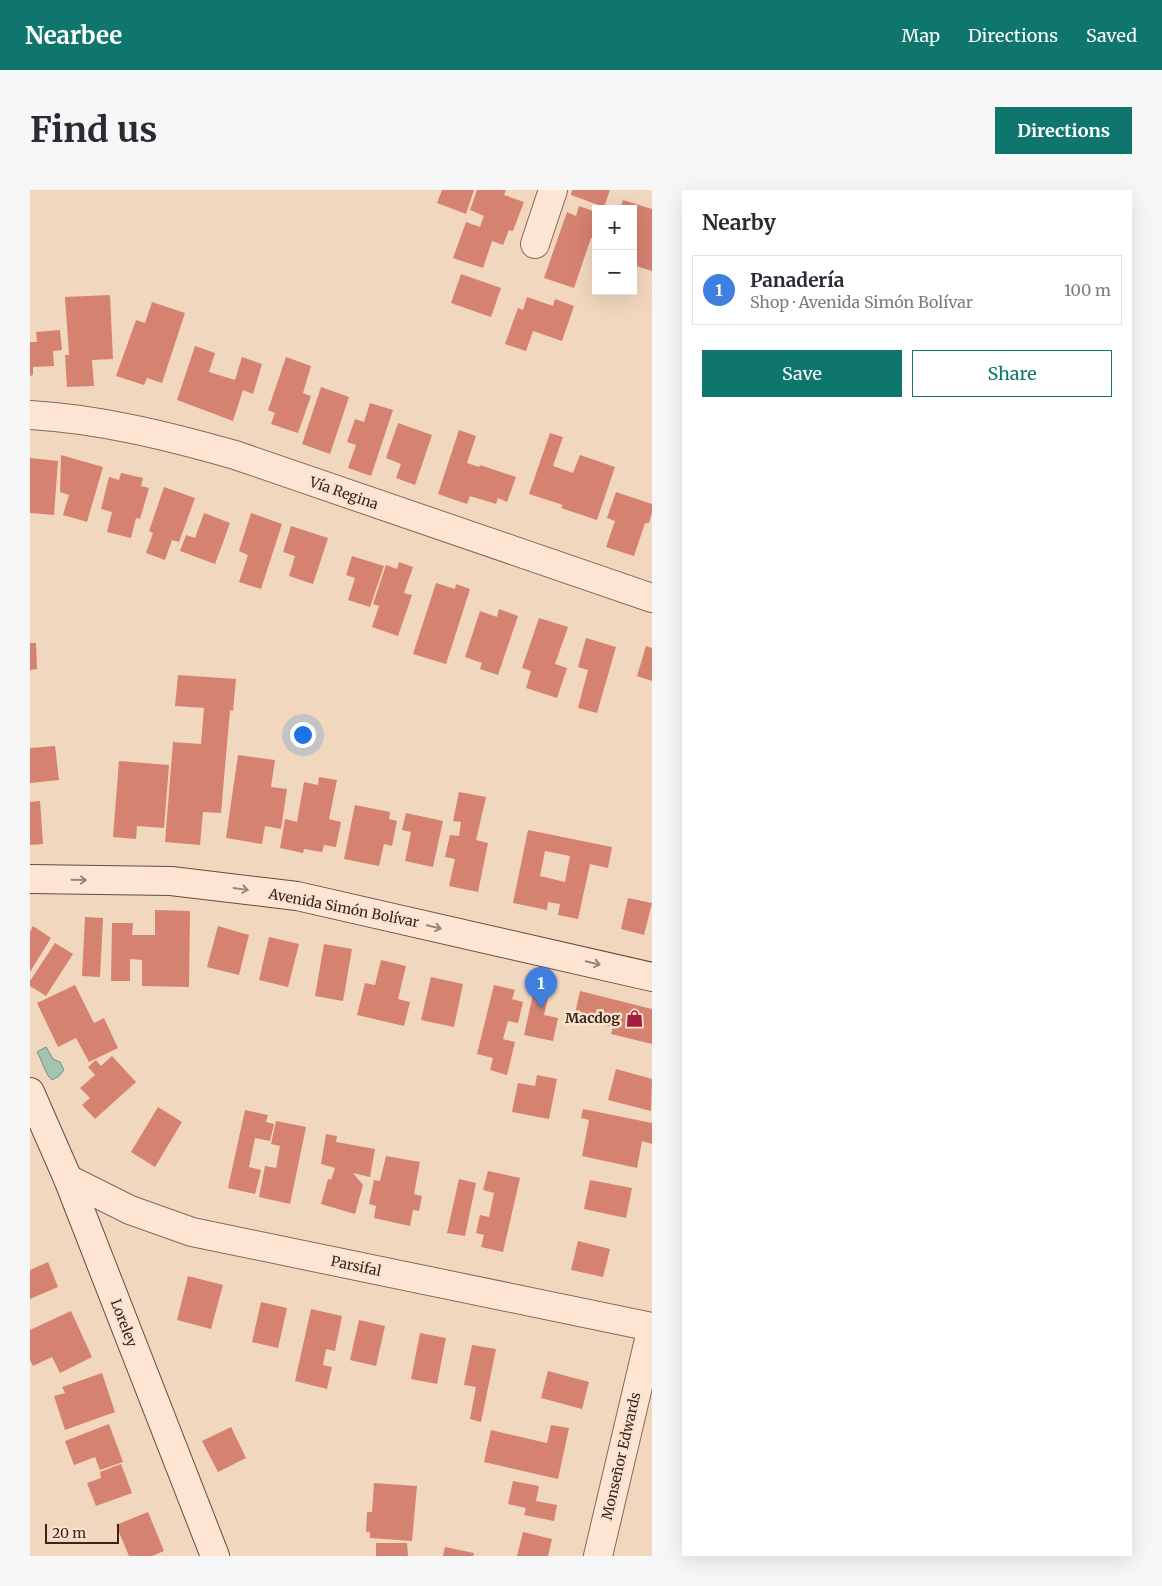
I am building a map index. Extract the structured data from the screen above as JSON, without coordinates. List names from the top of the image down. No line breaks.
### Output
{"streets":{"street":["Vía Regina","Avenida Simón Bolívar","Parsifal","Loreley","Monseñor Edwards"]},"crossings":[["Parsifal","Loreley"],["Parsifal","Monseñor Edwards"]],"one_way":["Avenida Simón Bolívar"],"places":{"shop":["Macdog"]},"scale_bar":"20 m","page":{"header":"Nearbee","nav":["Map","Directions","Saved"],"buttons":["Directions",["Save","Share"]],"title":"Find us","heading":"Nearby","map_buttons":["+","−"],"list":[{"mark":"1","name":"Panadería","note":"Shop · Avenida Simón Bolívar","value":"100 m"}],"pins":"1","scale":"20 m"}}
